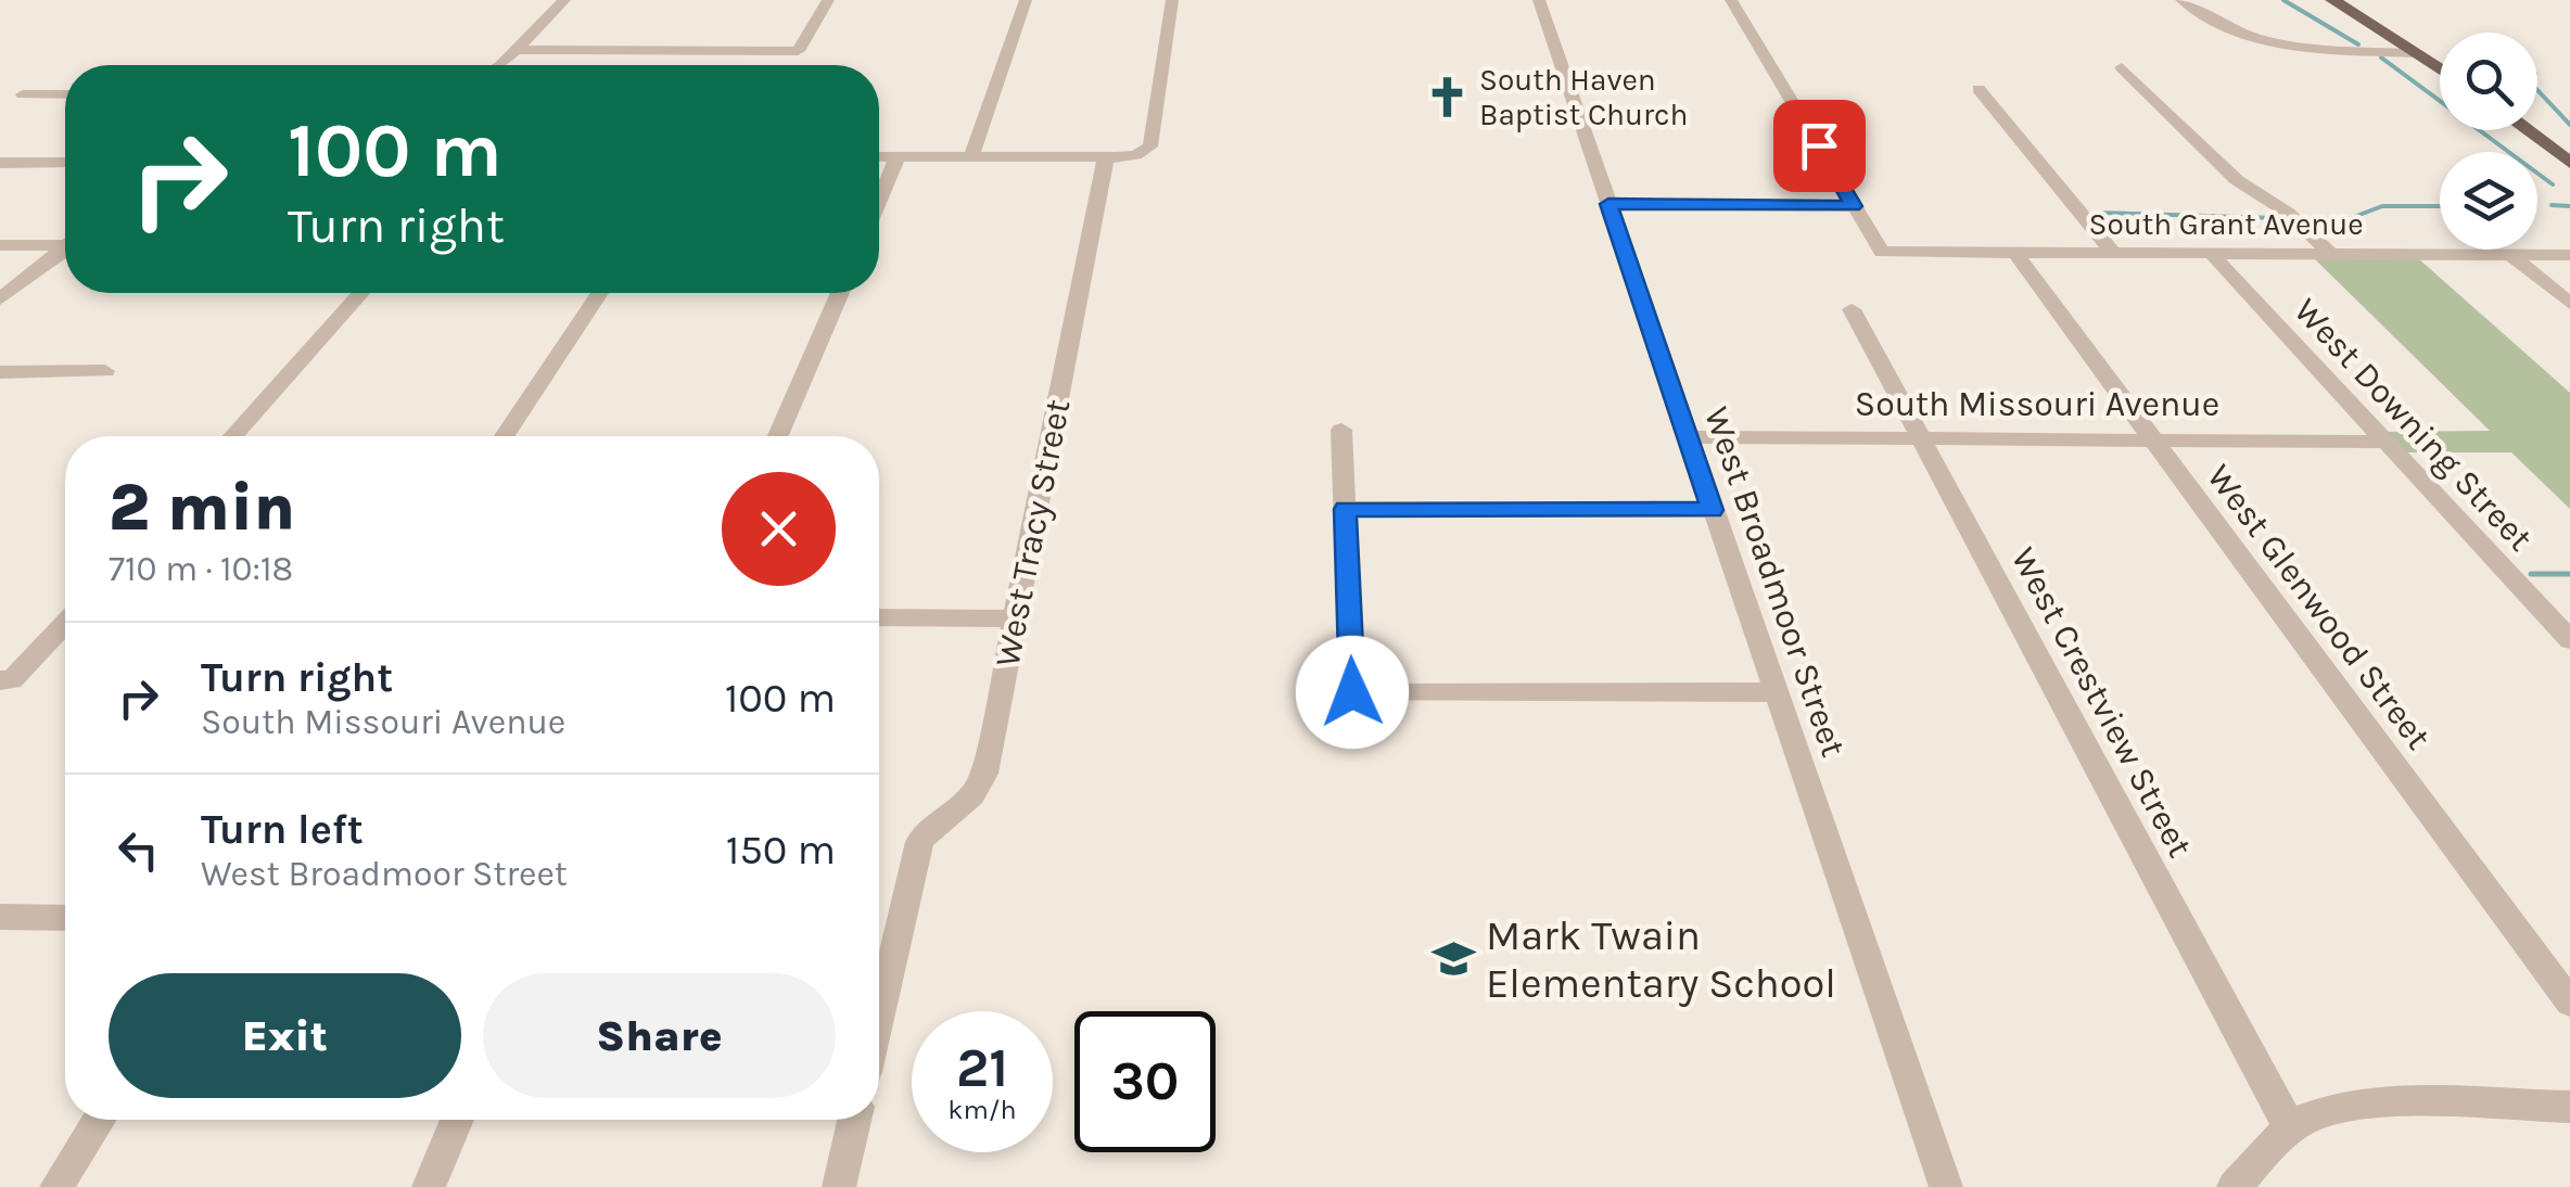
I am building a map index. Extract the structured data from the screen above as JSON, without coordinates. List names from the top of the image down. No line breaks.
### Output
{"streets":{"street":["South Grant Avenue","South Missouri Avenue","West Downing Street","West Tracy Street","West Broadmoor Street","West Glenwood Street","West Crestview Street"]},"crossings":[["South Grant Avenue","West Downing Street"],["South Grant Avenue","West Glenwood Street"],["South Missouri Avenue","West Downing Street"],["South Missouri Avenue","West Broadmoor Street"],["South Missouri Avenue","West Glenwood Street"],["South Missouri Avenue","West Crestview Street"]],"places":{"church":["South Haven Baptist Church"],"school or university":["Mark Twain Elementary School"]},"page":{"turn":["100 m","Turn right"],"heading":["2 min","710 m · 10:18"],"list":[{"name":"Turn right","note":"South Missouri Avenue","value":"100 m"},{"name":"Turn left","note":"West Broadmoor Street","value":"150 m"}],"buttons":["Exit","Share"],"speed":"21 km/h","limit":"30"}}
